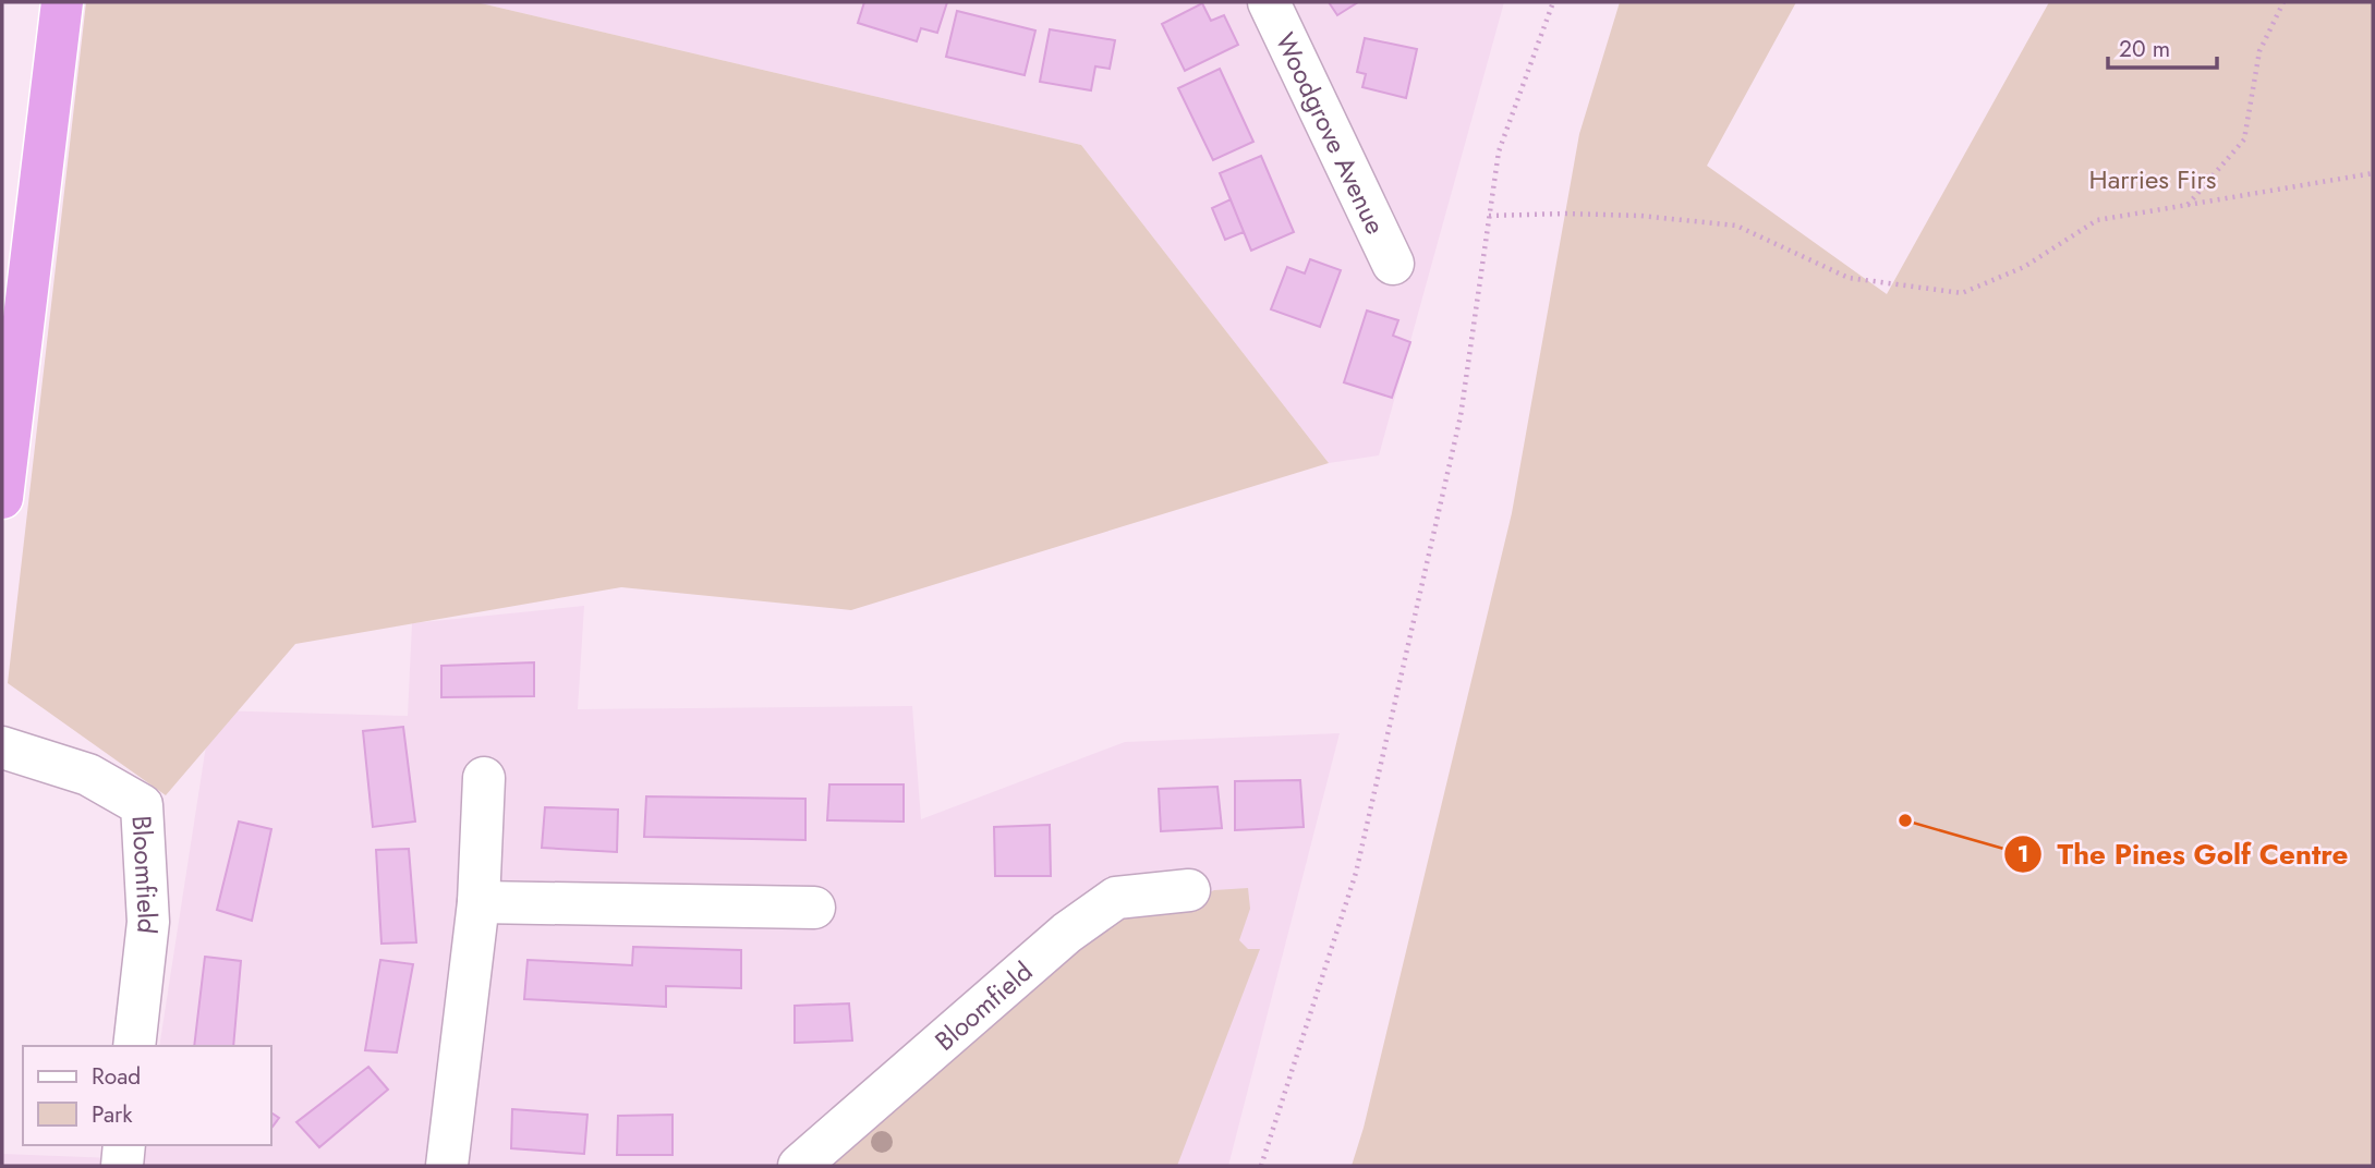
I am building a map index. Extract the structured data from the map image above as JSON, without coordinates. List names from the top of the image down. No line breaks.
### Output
{"streets":{"street":["Woodgrove Avenue","Bloomfield"]},"parks":["Harries Firs"],"places":["The Pines Golf Centre"],"legend":["Road","Park"],"scale_bar":"20 m"}
